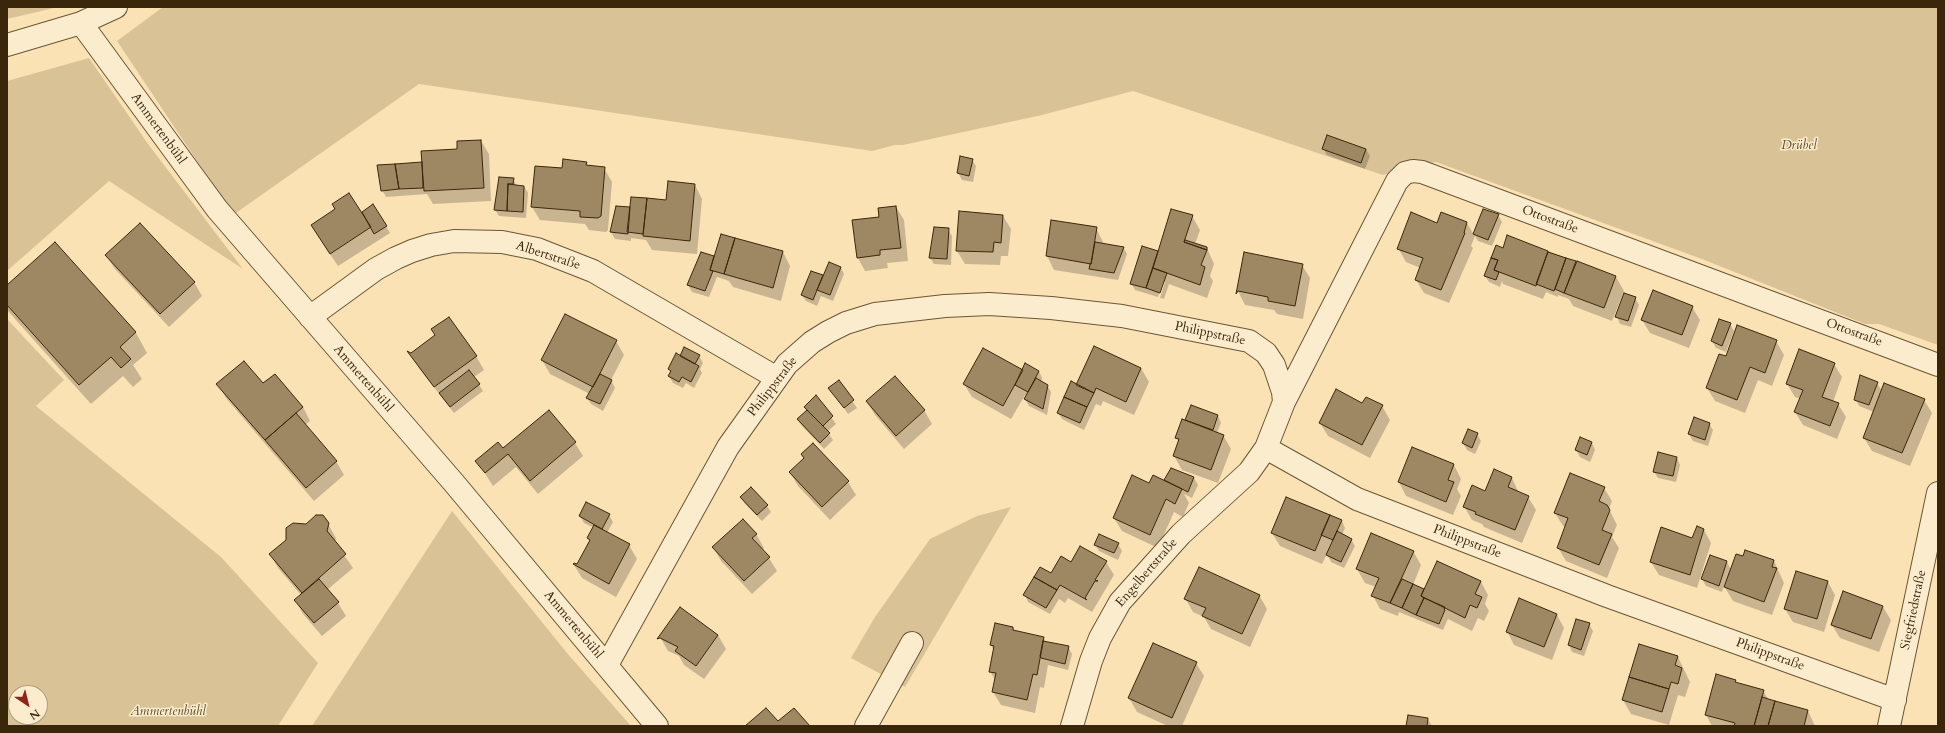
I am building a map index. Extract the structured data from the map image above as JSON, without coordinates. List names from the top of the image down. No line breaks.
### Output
{"streets":{"street":["Ammertenbühl","Ottostraße","Albertstraße","Philippstraße","Engelbertstraße","Siegfriedstraße"]},"crossings":[["Ammertenbühl","Albertstraße"],["Ammertenbühl","Philippstraße"],["Ottostraße","Philippstraße"],["Albertstraße","Philippstraße"],["Philippstraße","Engelbertstraße"],["Philippstraße","Siegfriedstraße"]],"parks":["Drübel","Ammertenbühl"],"north":"bottom right"}
